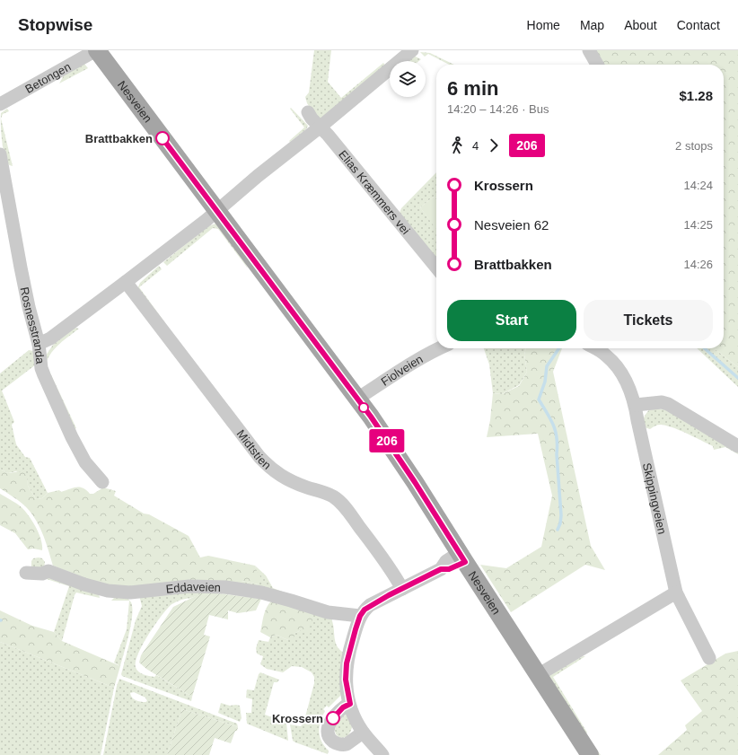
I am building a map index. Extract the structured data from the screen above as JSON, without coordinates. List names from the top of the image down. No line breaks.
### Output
{"streets":{"main road":["Nesveien"],"street":["Betongen","Elias Kræmmers vei","Rosnesstranda","Fiolveien","Midtstien","Skippingveien","Eddaveien"]},"crossings":[["Betongen","Nesveien"],["Nesveien","Fiolveien"]],"places":["Brattbakken","Krossern"],"lines":["bus line 206"],"page":{"header":"Stopwise","nav":["Home","Map","About","Contact"],"on_map":"206","heading":["6 min","14:20 – 14:26 · Bus","$1.28"],"legs":["4","206","2 stops"],"list":[{"name":"Krossern","value":"14:24"},{"name":"Nesveien 62","value":"14:25"},{"name":"Brattbakken","value":"14:26"}],"buttons":["Start","Tickets"]}}
